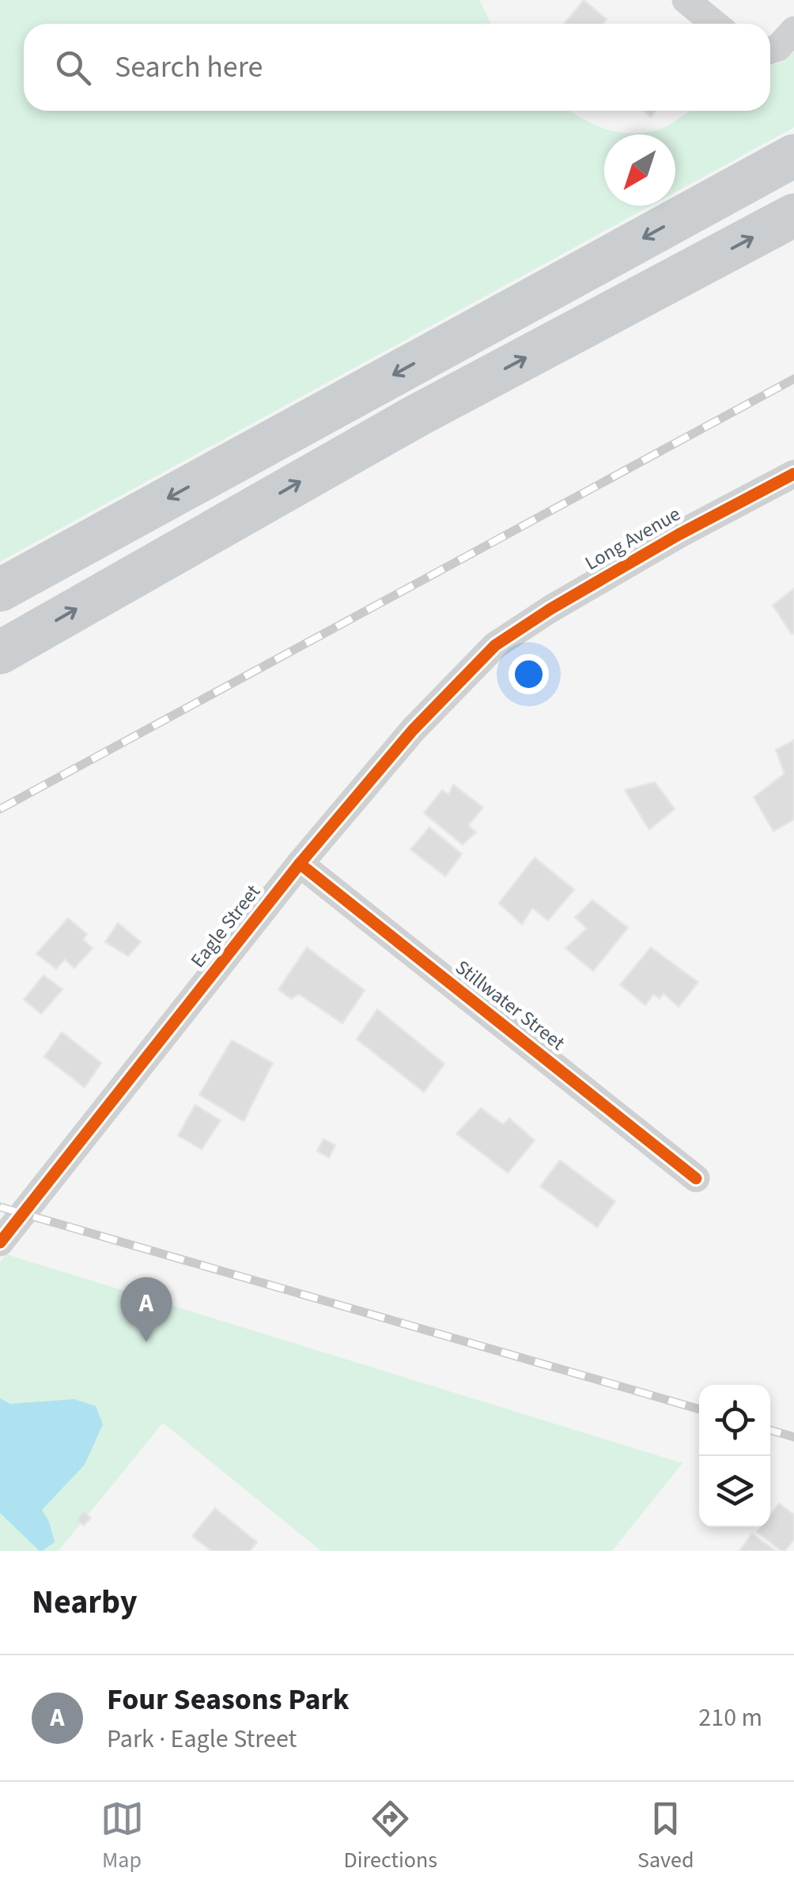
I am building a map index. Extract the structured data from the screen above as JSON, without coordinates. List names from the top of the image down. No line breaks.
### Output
{"streets":{"street":["Long Avenue","Eagle Street","Stillwater Street"]},"crossings":[["Long Avenue","Eagle Street"],["Eagle Street","Stillwater Street"]],"north":"bottom left","page":{"search":"Search here","pins":"A","heading":"Nearby","list":[{"mark":"A","name":"Four Seasons Park","note":"Park · Eagle Street","value":"210 m"}],"nav":["Map","Directions","Saved"]}}
